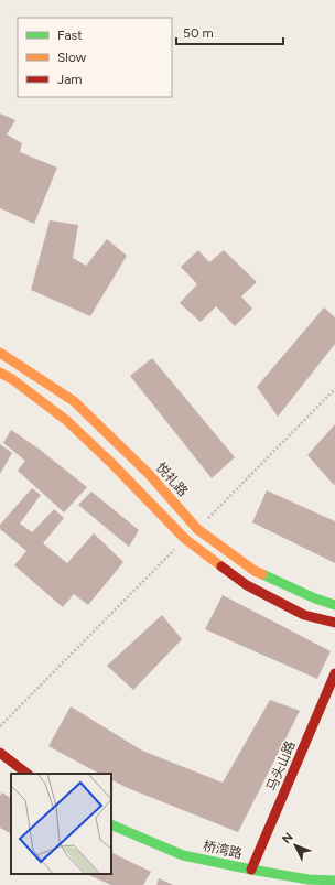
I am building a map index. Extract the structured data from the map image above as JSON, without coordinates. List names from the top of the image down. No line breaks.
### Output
{"streets":{"main road":["悦礼路","马头山路","桥湾路"]},"crossings":[["马头山路","桥湾路"]],"legend":["Fast","Slow","Jam"],"scale_bar":"50 m","north":"top left"}
